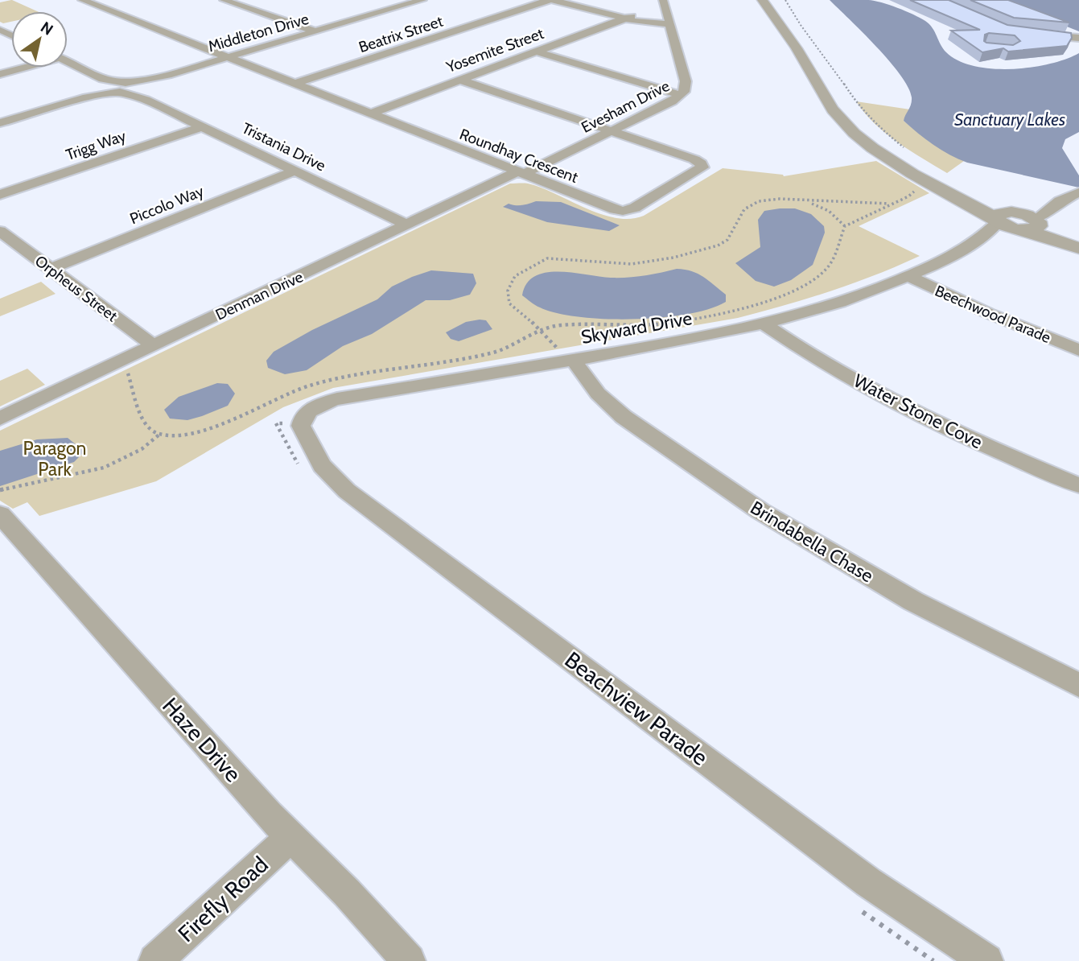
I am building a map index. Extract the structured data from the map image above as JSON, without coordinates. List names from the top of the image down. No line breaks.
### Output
{"streets":{"street":["Middleton Drive","Beatrix Street","Yosemite Street","Evesham Drive","Trigg Way","Tristania Drive","Roundhay Crescent","Piccolo Way","Orpheus Street","Denman Drive","Beechwood Parade","Skyward Drive","Water Stone Cove","Brindabella Chase","Beachview Parade","Haze Drive","Firefly Road"]},"crossings":[["Middleton Drive","Tristania Drive"],["Middleton Drive","Roundhay Crescent"],["Beatrix Street","Roundhay Crescent"],["Yosemite Street","Roundhay Crescent"],["Evesham Drive","Roundhay Crescent"],["Evesham Drive","Denman Drive"],["Trigg Way","Tristania Drive"],["Tristania Drive","Piccolo Way"],["Tristania Drive","Denman Drive"],["Roundhay Crescent","Denman Drive"],["Piccolo Way","Orpheus Street"],["Orpheus Street","Denman Drive"],["Beechwood Parade","Skyward Drive"],["Skyward Drive","Water Stone Cove"],["Skyward Drive","Brindabella Chase"],["Skyward Drive","Beachview Parade"],["Haze Drive","Firefly Road"]],"water":["Sanctuary Lakes"],"parks":["Paragon Park"],"north":"top right"}
